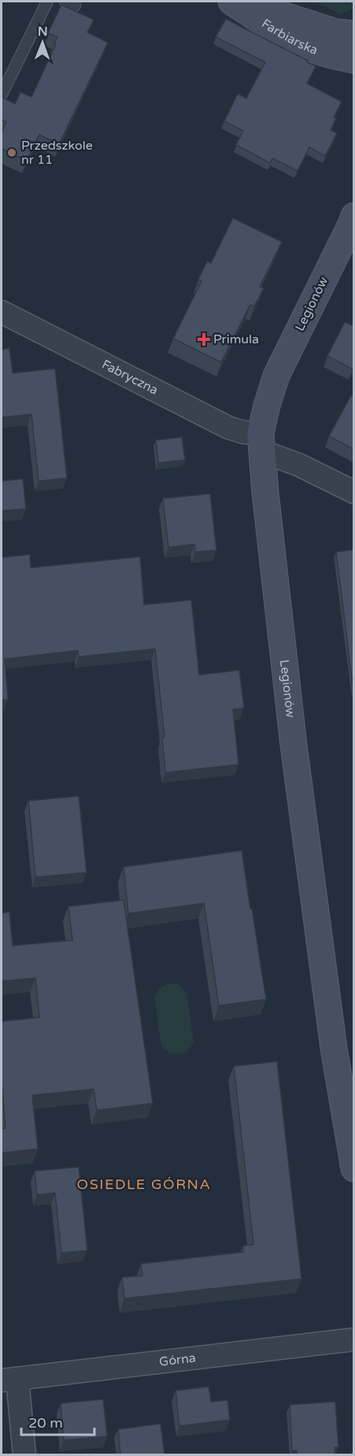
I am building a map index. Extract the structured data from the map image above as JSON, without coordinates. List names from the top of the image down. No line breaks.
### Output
{"streets":{"street":["Farbiarska","Legionów","Fabryczna","Górna"]},"crossings":[["Legionów","Fabryczna"]],"districts":["OSIEDLE GÓRNA"],"places":{"other":["Przedszkole nr 11"],"health":["Primula"]},"scale_bar":"20 m","north":"top"}
